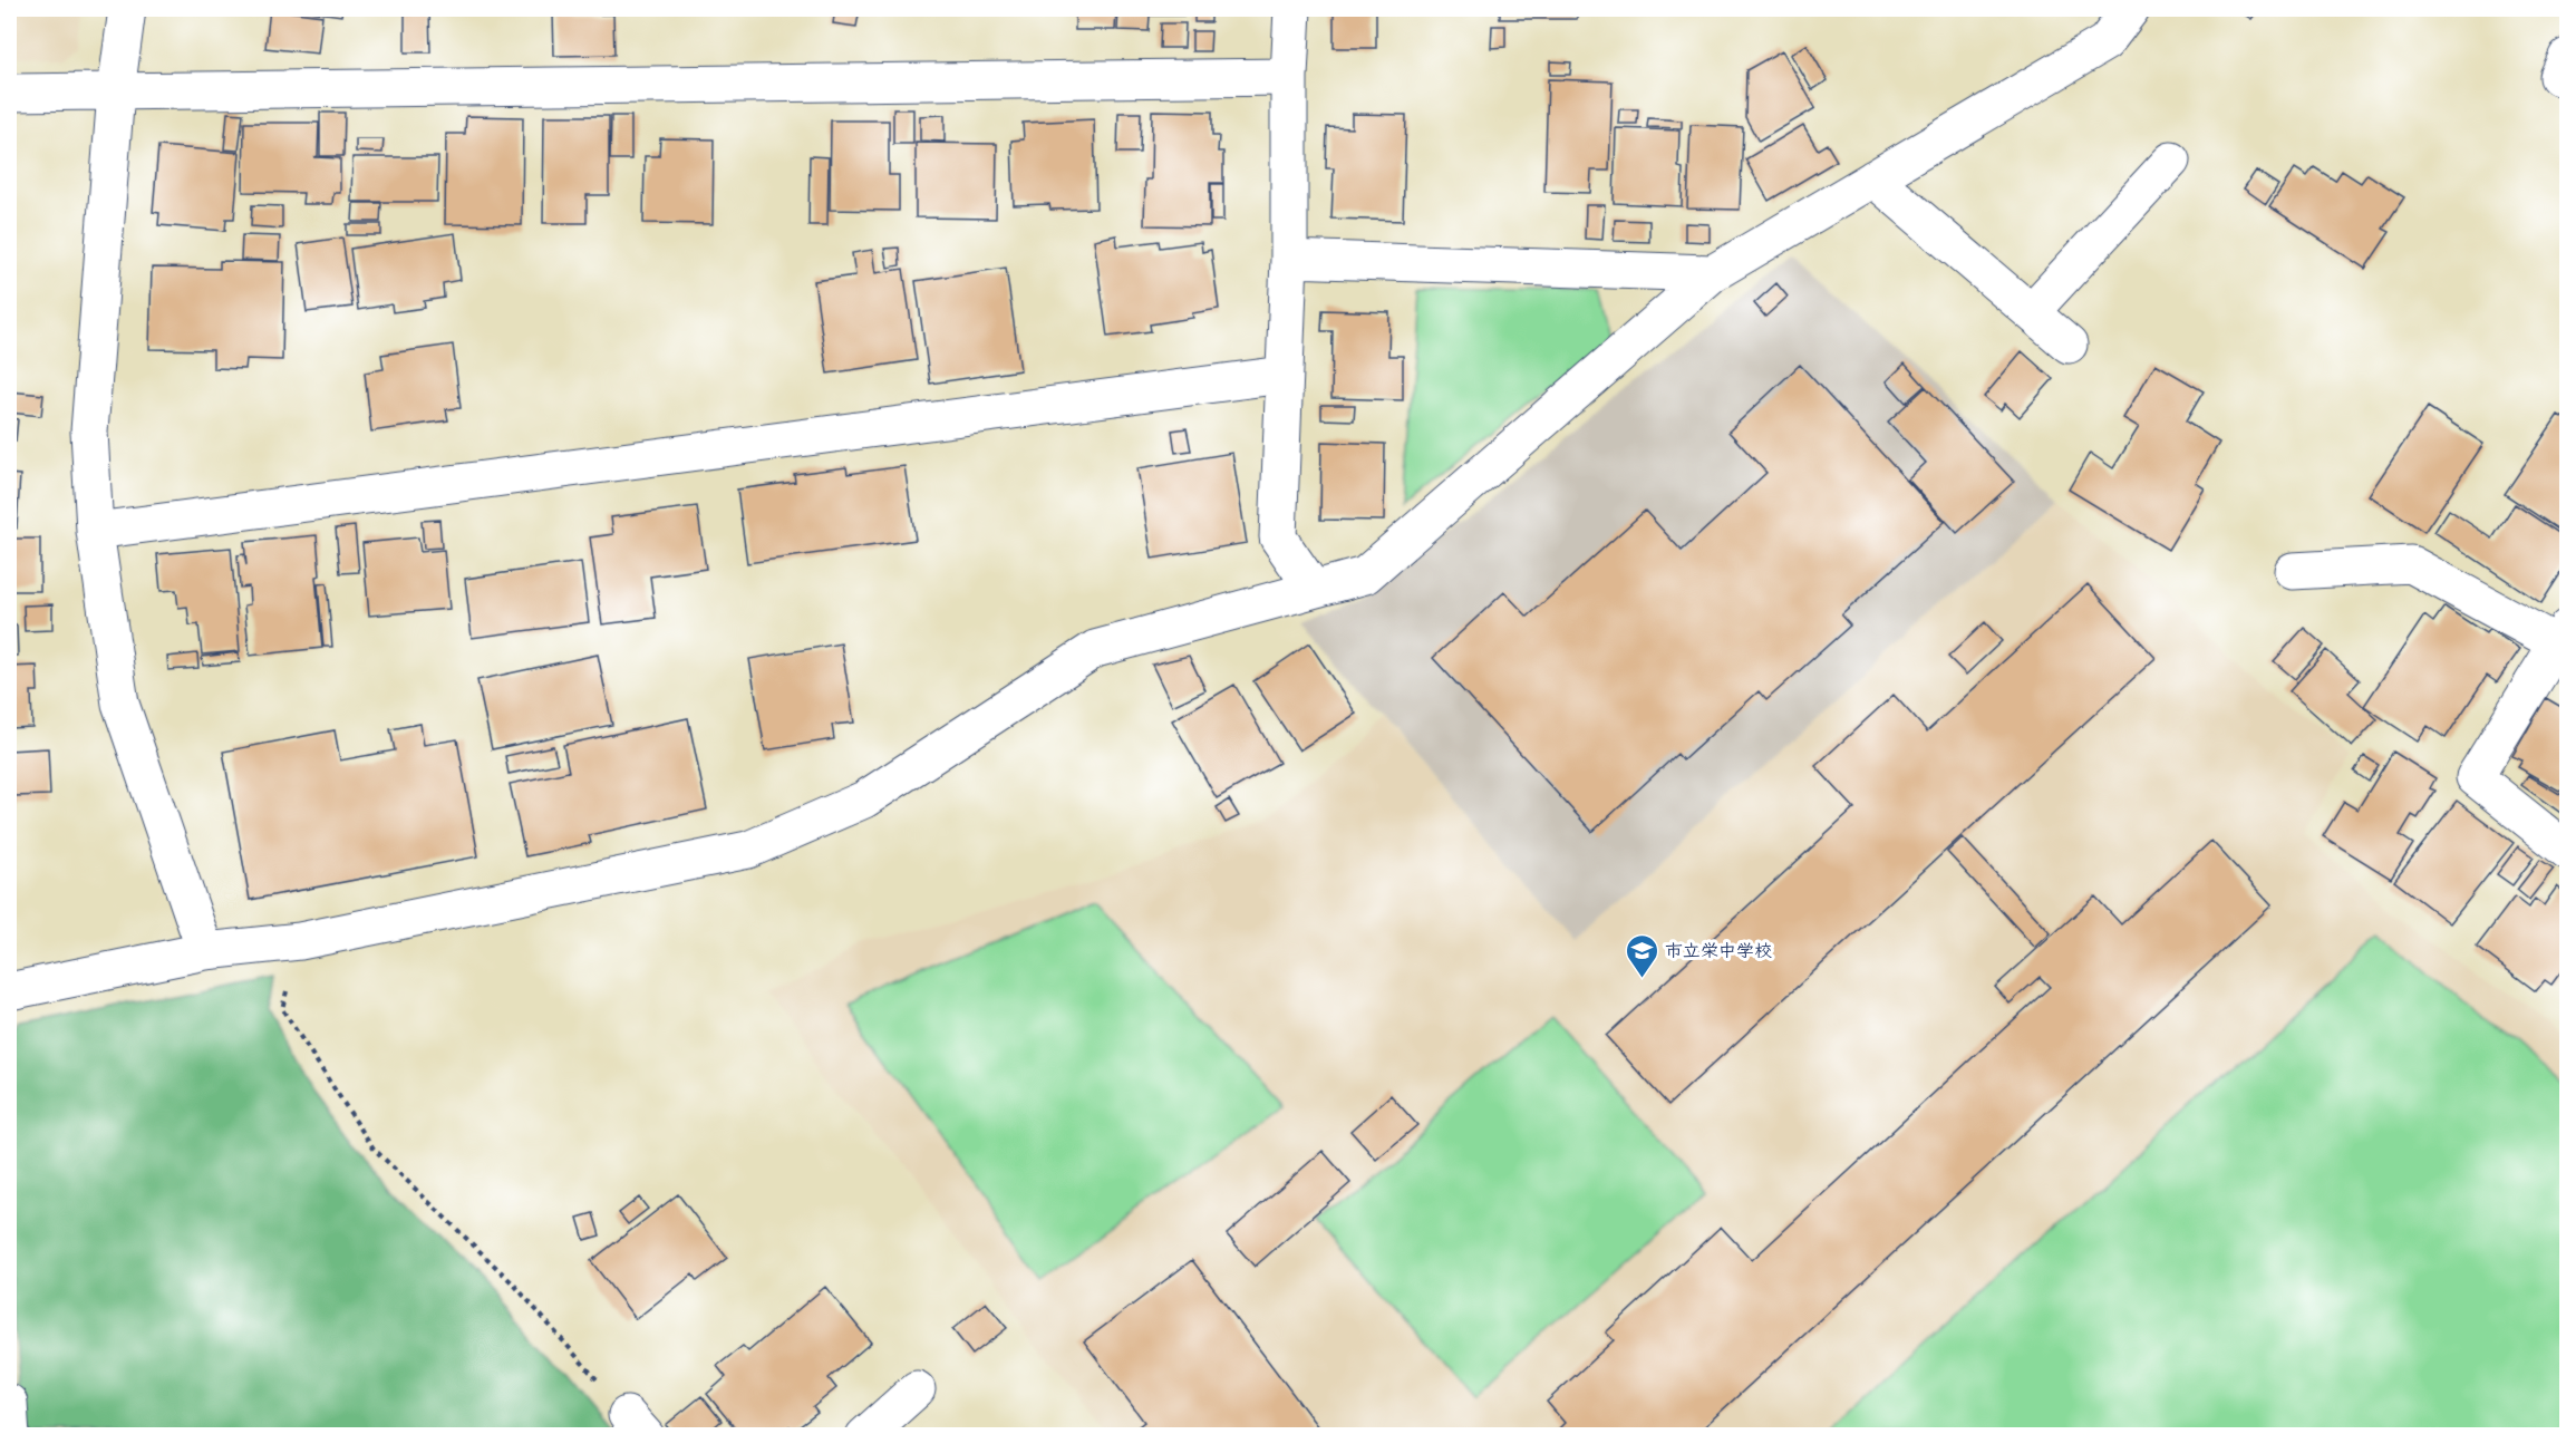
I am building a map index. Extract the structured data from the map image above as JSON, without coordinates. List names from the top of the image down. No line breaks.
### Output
{"places":{"school or university":["市立栄中学校"]}}
